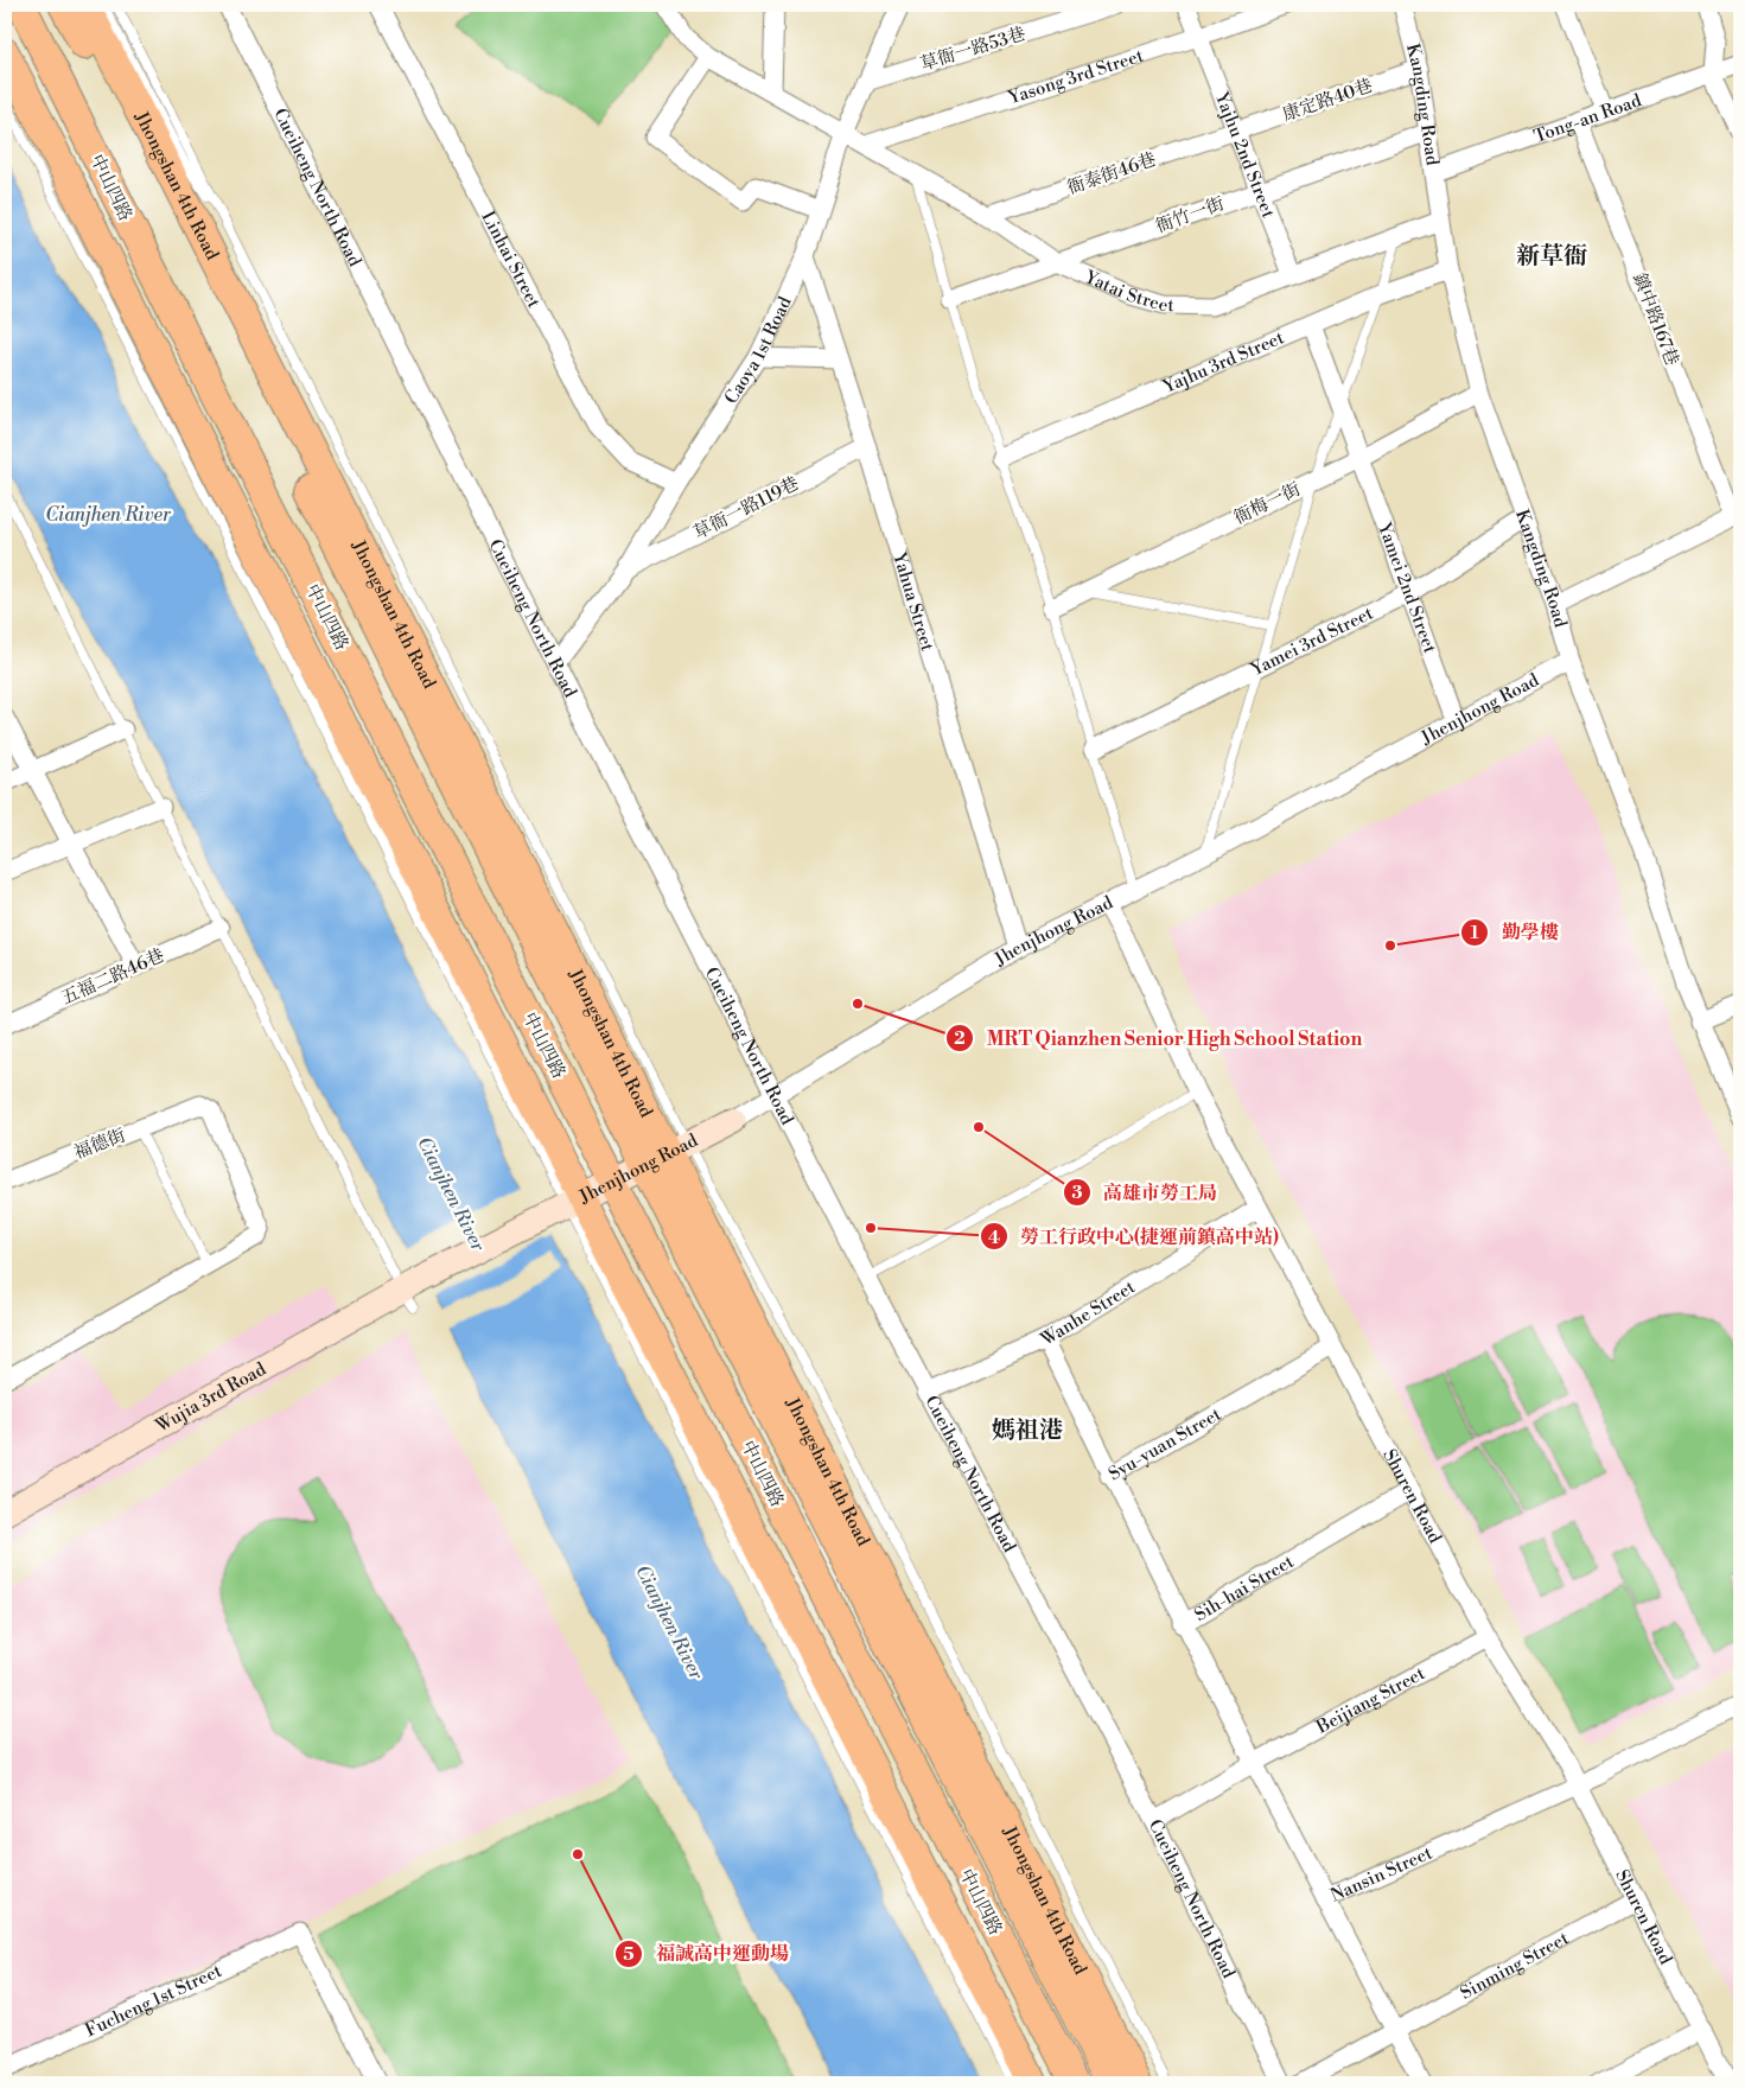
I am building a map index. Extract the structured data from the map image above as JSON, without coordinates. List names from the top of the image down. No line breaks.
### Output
{"streets":{"main road":["Jhongshan 4th Road","中山四路","Jhenjhong Road","Wujia 3rd Road"],"street":["草衙一路53巷","Yasong 3rd Street","康定路40巷","Kangding Road","Tong-an Road","Yajhu 2nd Street","衙泰街46巷","Cueiheng North Road","衙竹一街","Linhai Street","Yatai Street","鎮中路167巷","Caoya 1st Road","Yajhu 3rd Street","衙梅一街","草衙一路119巷","Yamei 2nd Street","Yahua Street","Yamei 3rd Street","五福二路46巷","福德街","Wanhe Street","Syu-yuan Street","Shuren Road","Sih-hai Street","Beijiang Street","Nansin Street","Sinming Street","Fucheng 1st Street"]},"crossings":[["草衙一路53巷","Caoya 1st Road"],["Yasong 3rd Street","Yajhu 2nd Street"],["Yasong 3rd Street","Yatai Street"],["康定路40巷","Kangding Road"],["康定路40巷","Yajhu 2nd Street"],["康定路40巷","衙泰街46巷"],["Kangding Road","Tong-an Road"],["Kangding Road","衙竹一街"],["Kangding Road","Yatai Street"],["Kangding Road","Yajhu 3rd Street"],["Kangding Road","衙梅一街"],["Kangding Road","Yamei 3rd Street"],["Kangding Road","Jhenjhong Road"],["Tong-an Road","鎮中路167巷"],["Yajhu 2nd Street","衙泰街46巷"],["Yajhu 2nd Street","衙竹一街"],["Yajhu 2nd Street","Yatai Street"],["衙泰街46巷","Yatai Street"],["Jhongshan 4th Road","中山四路"],["Jhongshan 4th Road","Jhenjhong Road"],["中山四路","Jhenjhong Road"],["Cueiheng North Road","Caoya 1st Road"],["Cueiheng North Road","Jhenjhong Road"],["Cueiheng North Road","Beijiang Street"],["衙竹一街","Yatai Street"],["Linhai Street","Caoya 1st Road"],["Yatai Street","Caoya 1st Road"],["Caoya 1st Road","草衙一路119巷"],["Caoya 1st Road","Yahua Street"],["Yajhu 3rd Street","Yamei 2nd Street"],["衙梅一街","Yamei 2nd Street"],["草衙一路119巷","Yahua Street"],["Yamei 2nd Street","Yamei 3rd Street"],["Yamei 2nd Street","Jhenjhong Road"],["Yahua Street","Jhenjhong Road"],["Jhenjhong Road","Wujia 3rd Road"],["Jhenjhong Road","Shuren Road"],["Wanhe Street","Syu-yuan Street"],["Wanhe Street","Shuren Road"],["Syu-yuan Street","Shuren Road"],["Syu-yuan Street","Sih-hai Street"],["Shuren Road","Sih-hai Street"],["Shuren Road","Beijiang Street"],["Shuren Road","Nansin Street"],["Shuren Road","Sinming Street"],["Sih-hai Street","Beijiang Street"],["Nansin Street","Sinming Street"]],"districts":["新草衙","媽祖港"],"water":["Cianjhen River"],"places":["勤學樓","MRT Qianzhen Senior High School Station","高雄市勞工局","勞工行政中心(捷運前鎮高中站)","福誠高中運動場"]}
